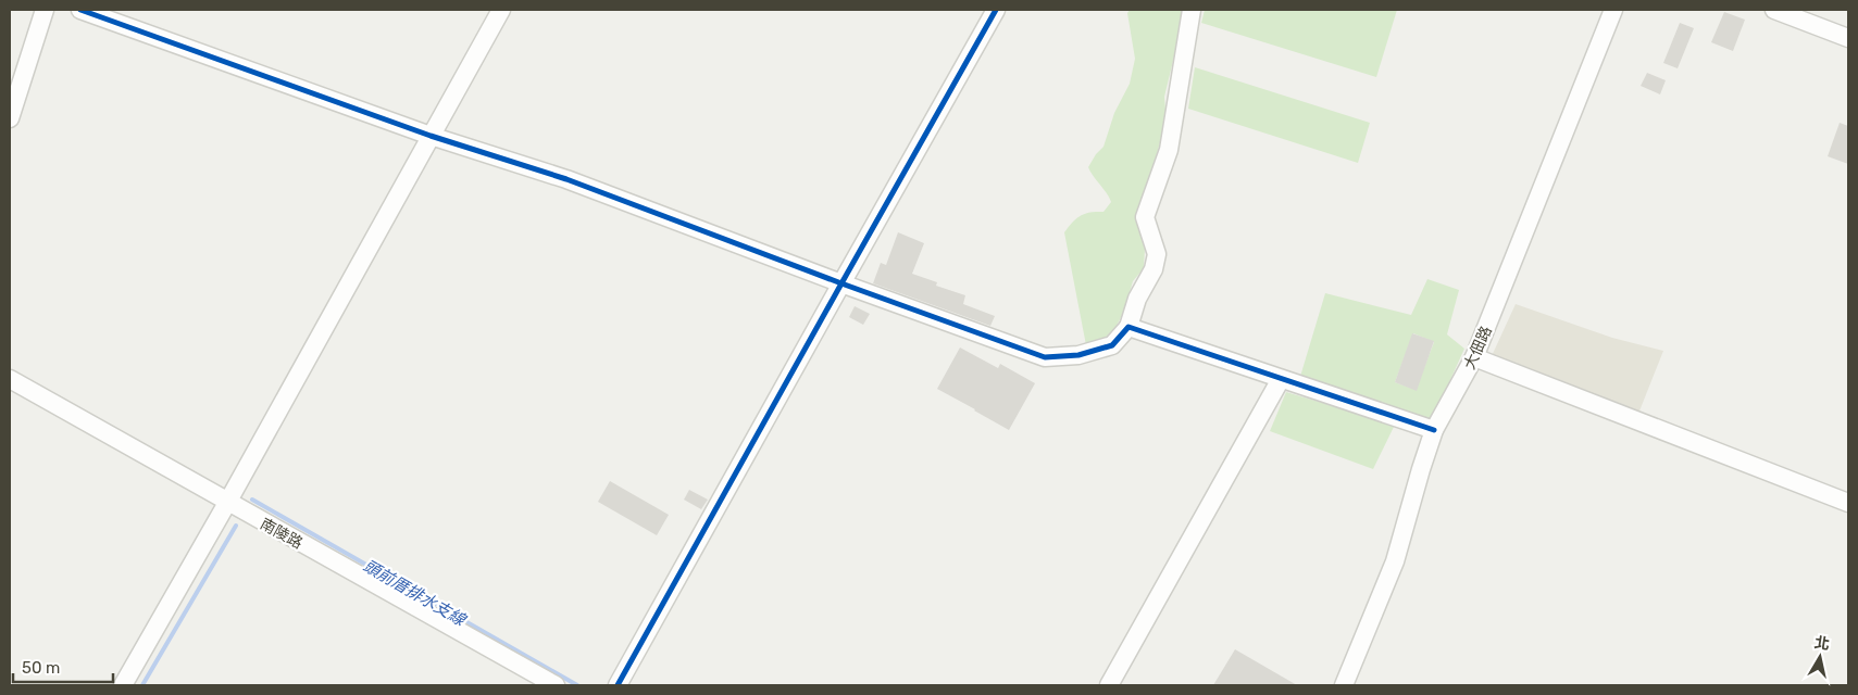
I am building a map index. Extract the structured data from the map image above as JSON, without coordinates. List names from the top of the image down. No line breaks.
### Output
{"streets":{"street":["大佃路","南陵路"]},"water":["頭前厝排水支線"],"scale_bar":"50 m","north":"top"}
